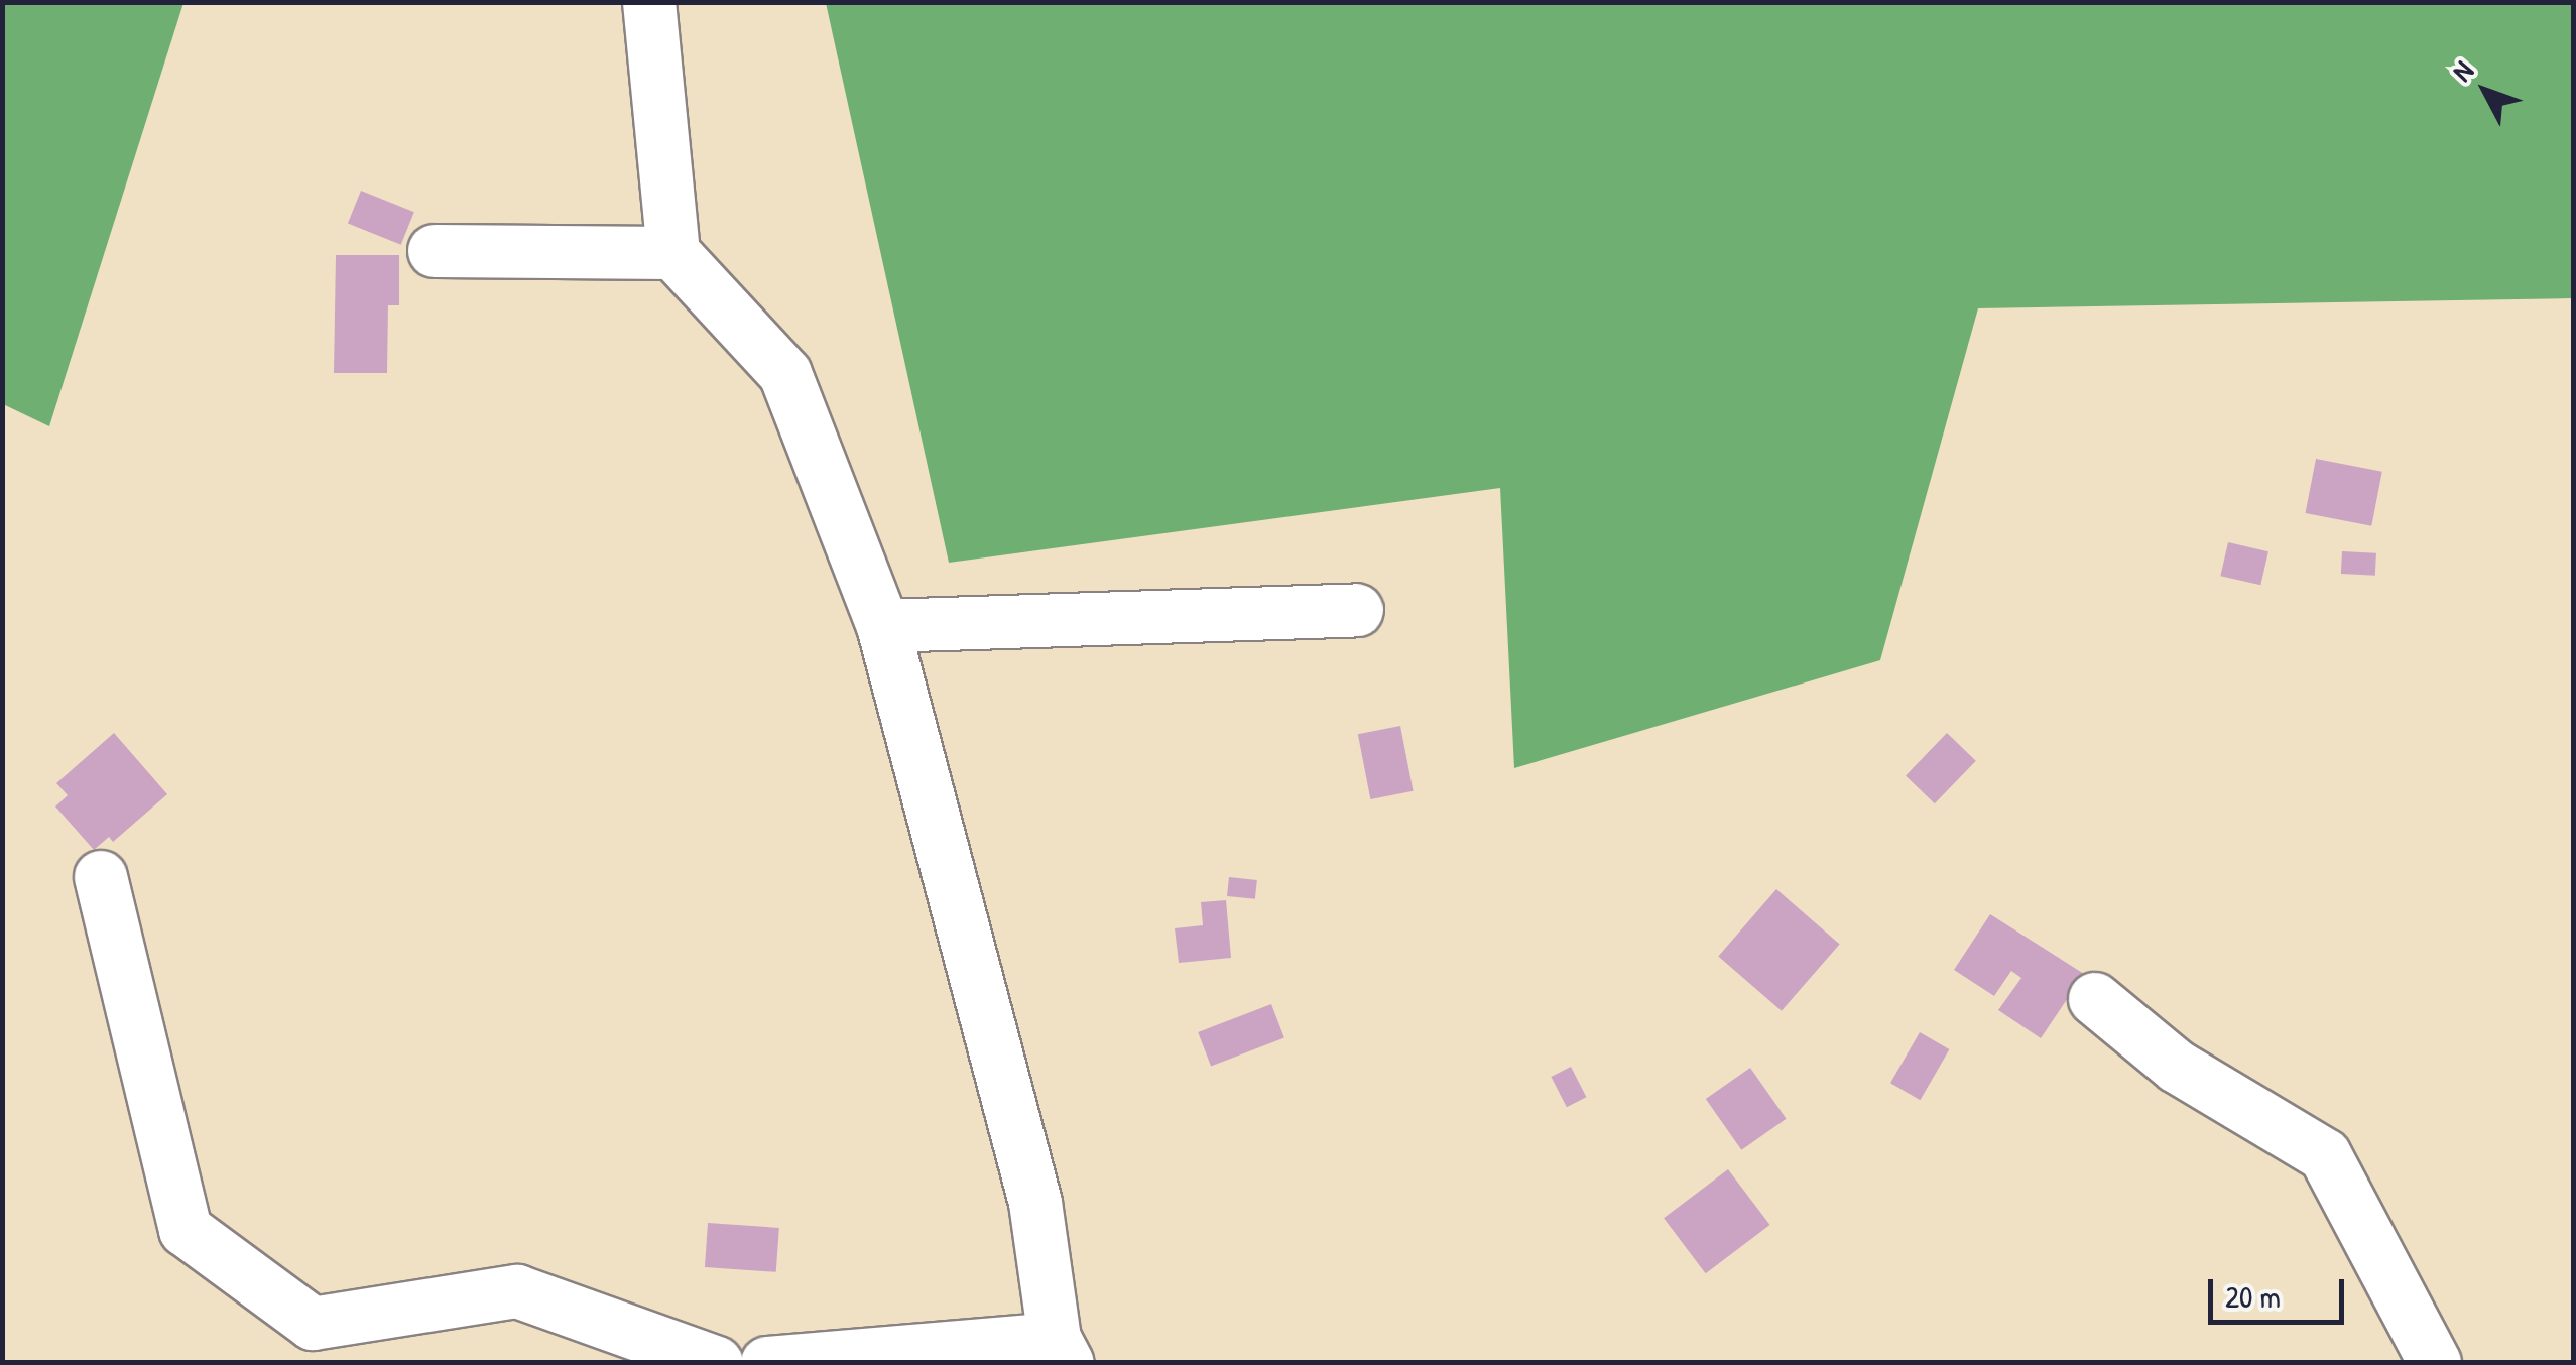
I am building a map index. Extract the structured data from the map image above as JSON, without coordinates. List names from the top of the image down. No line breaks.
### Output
{"scale_bar":"20 m","north":"top left"}
